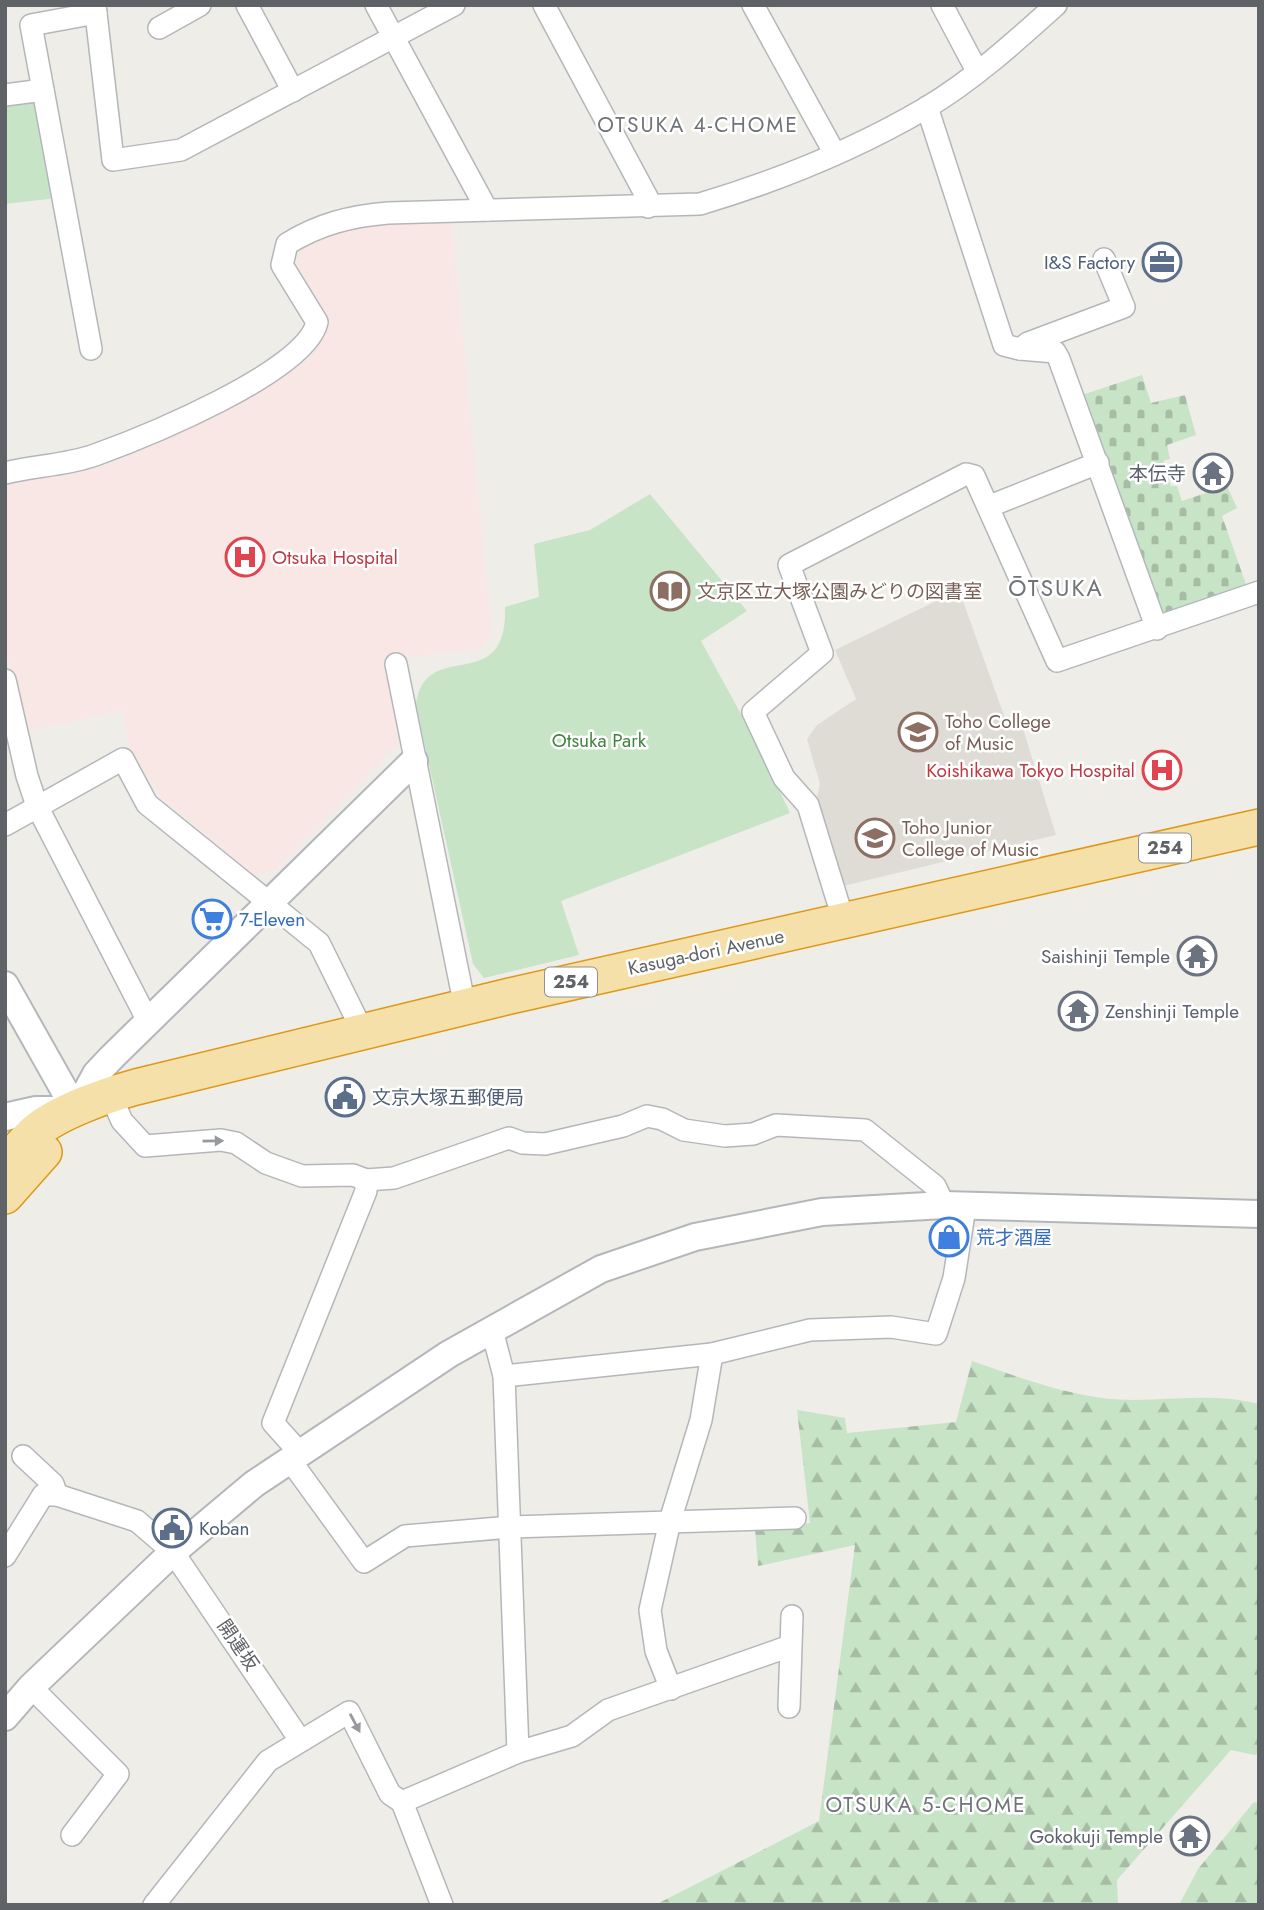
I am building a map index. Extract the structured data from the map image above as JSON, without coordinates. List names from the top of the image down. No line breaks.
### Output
{"streets":{"highway":["254","Kasuga-dori Avenue"],"street":["開運坂"]},"districts":["OTSUKA 4-CHOME","ŌTSUKA","OTSUKA 5-CHOME"],"parks":["Otsuka Park"],"places":{"office":["I&S Factory"],"temple":["本伝寺","Saishinji Temple","Zenshinji Temple","Gokokuji Temple"],"hospital":["Otsuka Hospital","Koishikawa Tokyo Hospital"],"library":["文京区立大塚公園みどりの図書室"],"school or university":["Toho College of Music","Toho Junior College of Music"],"supermarket":["7-Eleven"],"public building":["文京大塚五郵便局","Koban"],"shop":["荒才酒屋"]}}
